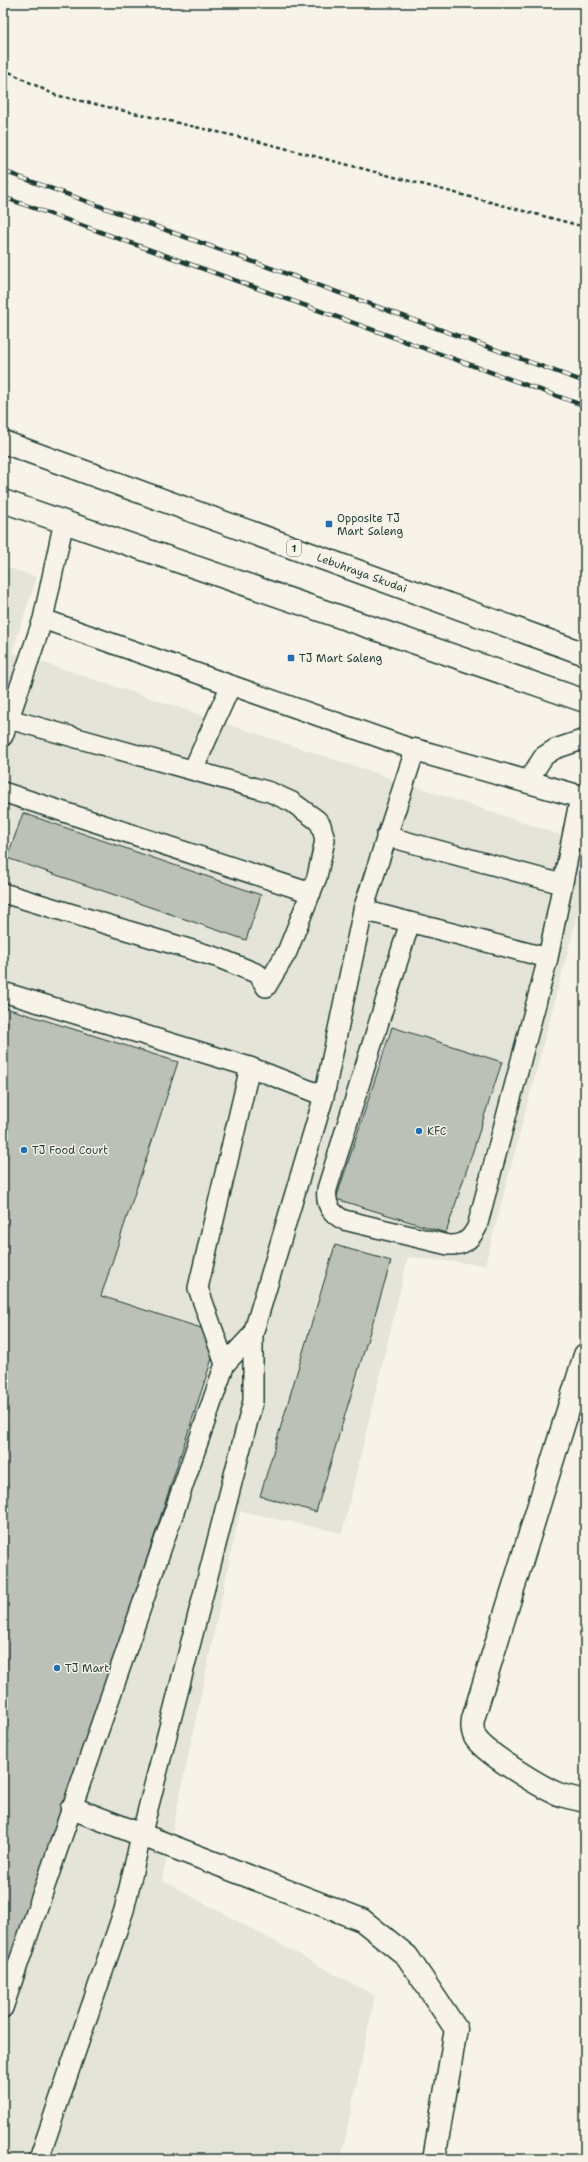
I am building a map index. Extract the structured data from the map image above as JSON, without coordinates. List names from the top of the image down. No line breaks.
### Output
{"streets":{"main road":["1","Lebuhraya Skudai"]},"places":{"transit":["Opposite TJ Mart Saleng","TJ Mart Saleng"],"other":["KFC","TJ Food Court","TJ Mart"]}}
